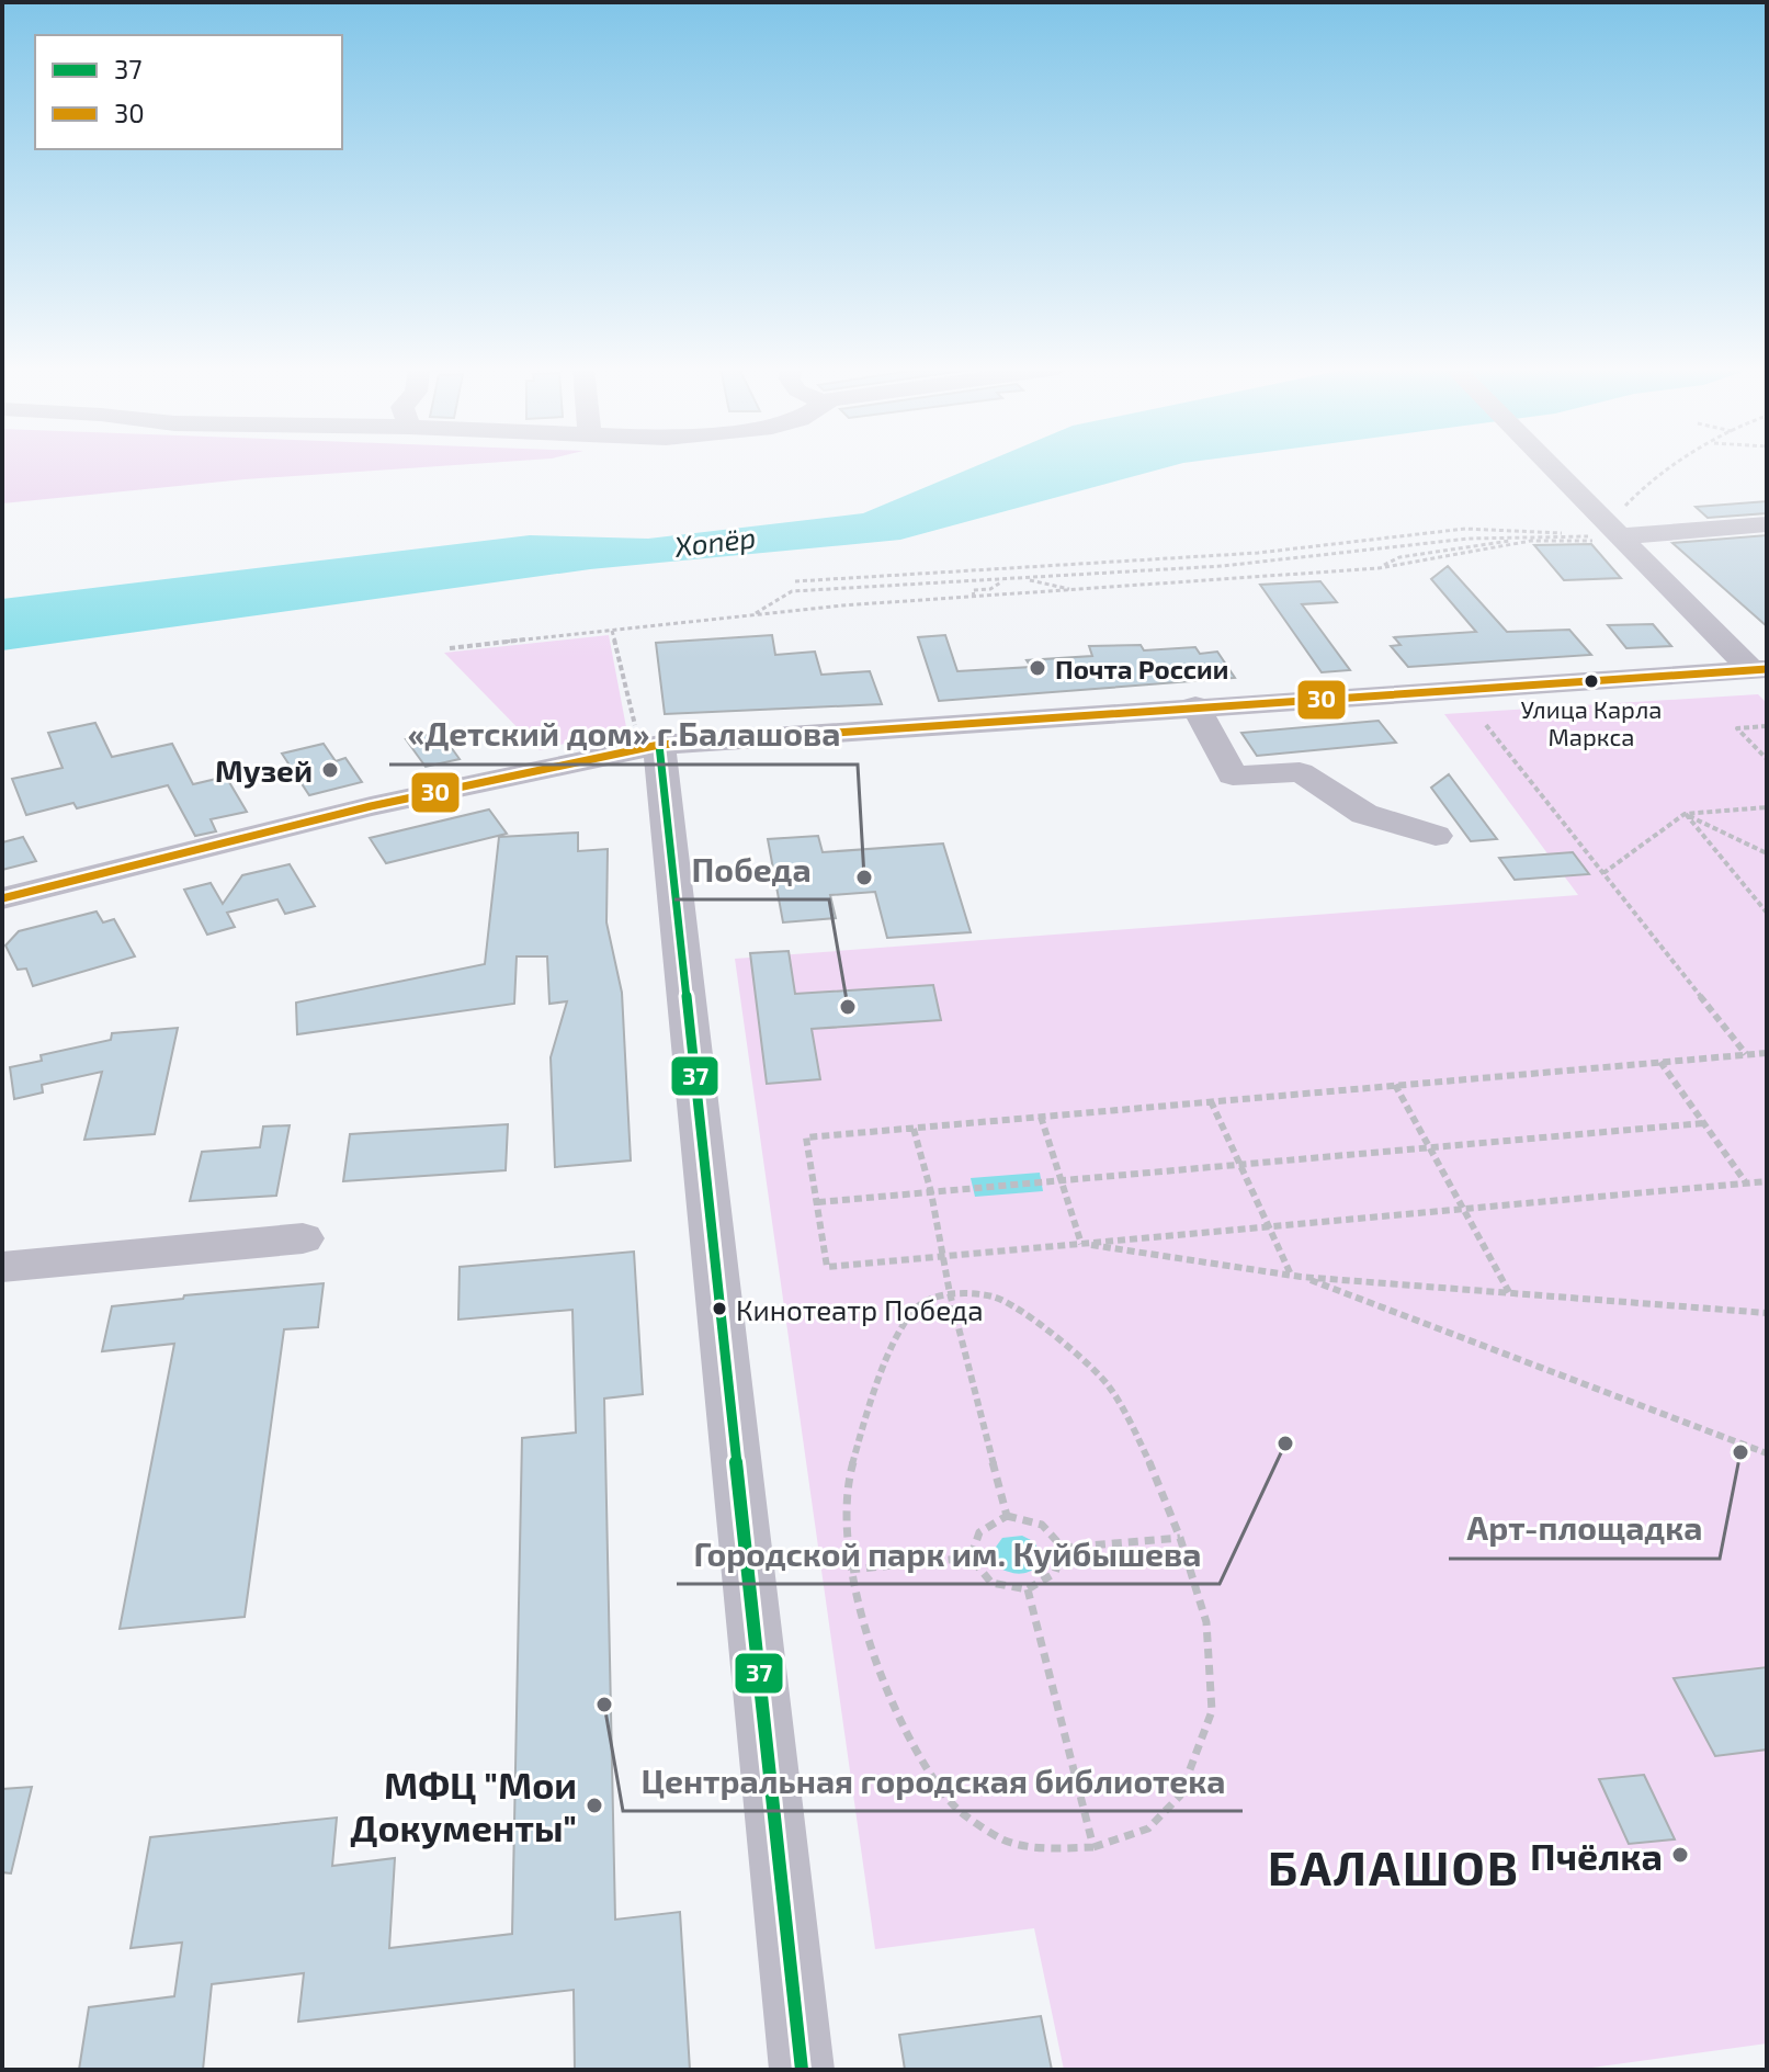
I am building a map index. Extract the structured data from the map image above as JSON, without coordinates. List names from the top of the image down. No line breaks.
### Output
{"districts":["БАЛАШОВ"],"water":["Хопёр"],"places":["Почта России","Улица Карла Маркса","Музей","«Детский дом» г.Балашова","Победа","Кинотеатр Победа","Городской парк им. Куйбышева","Арт-площадка","Центральная городская библиотека","МФЦ \"Мои Документы\"","Пчёлка"],"lines":["transit line 30","transit line 37"],"legend":["37","30"]}
